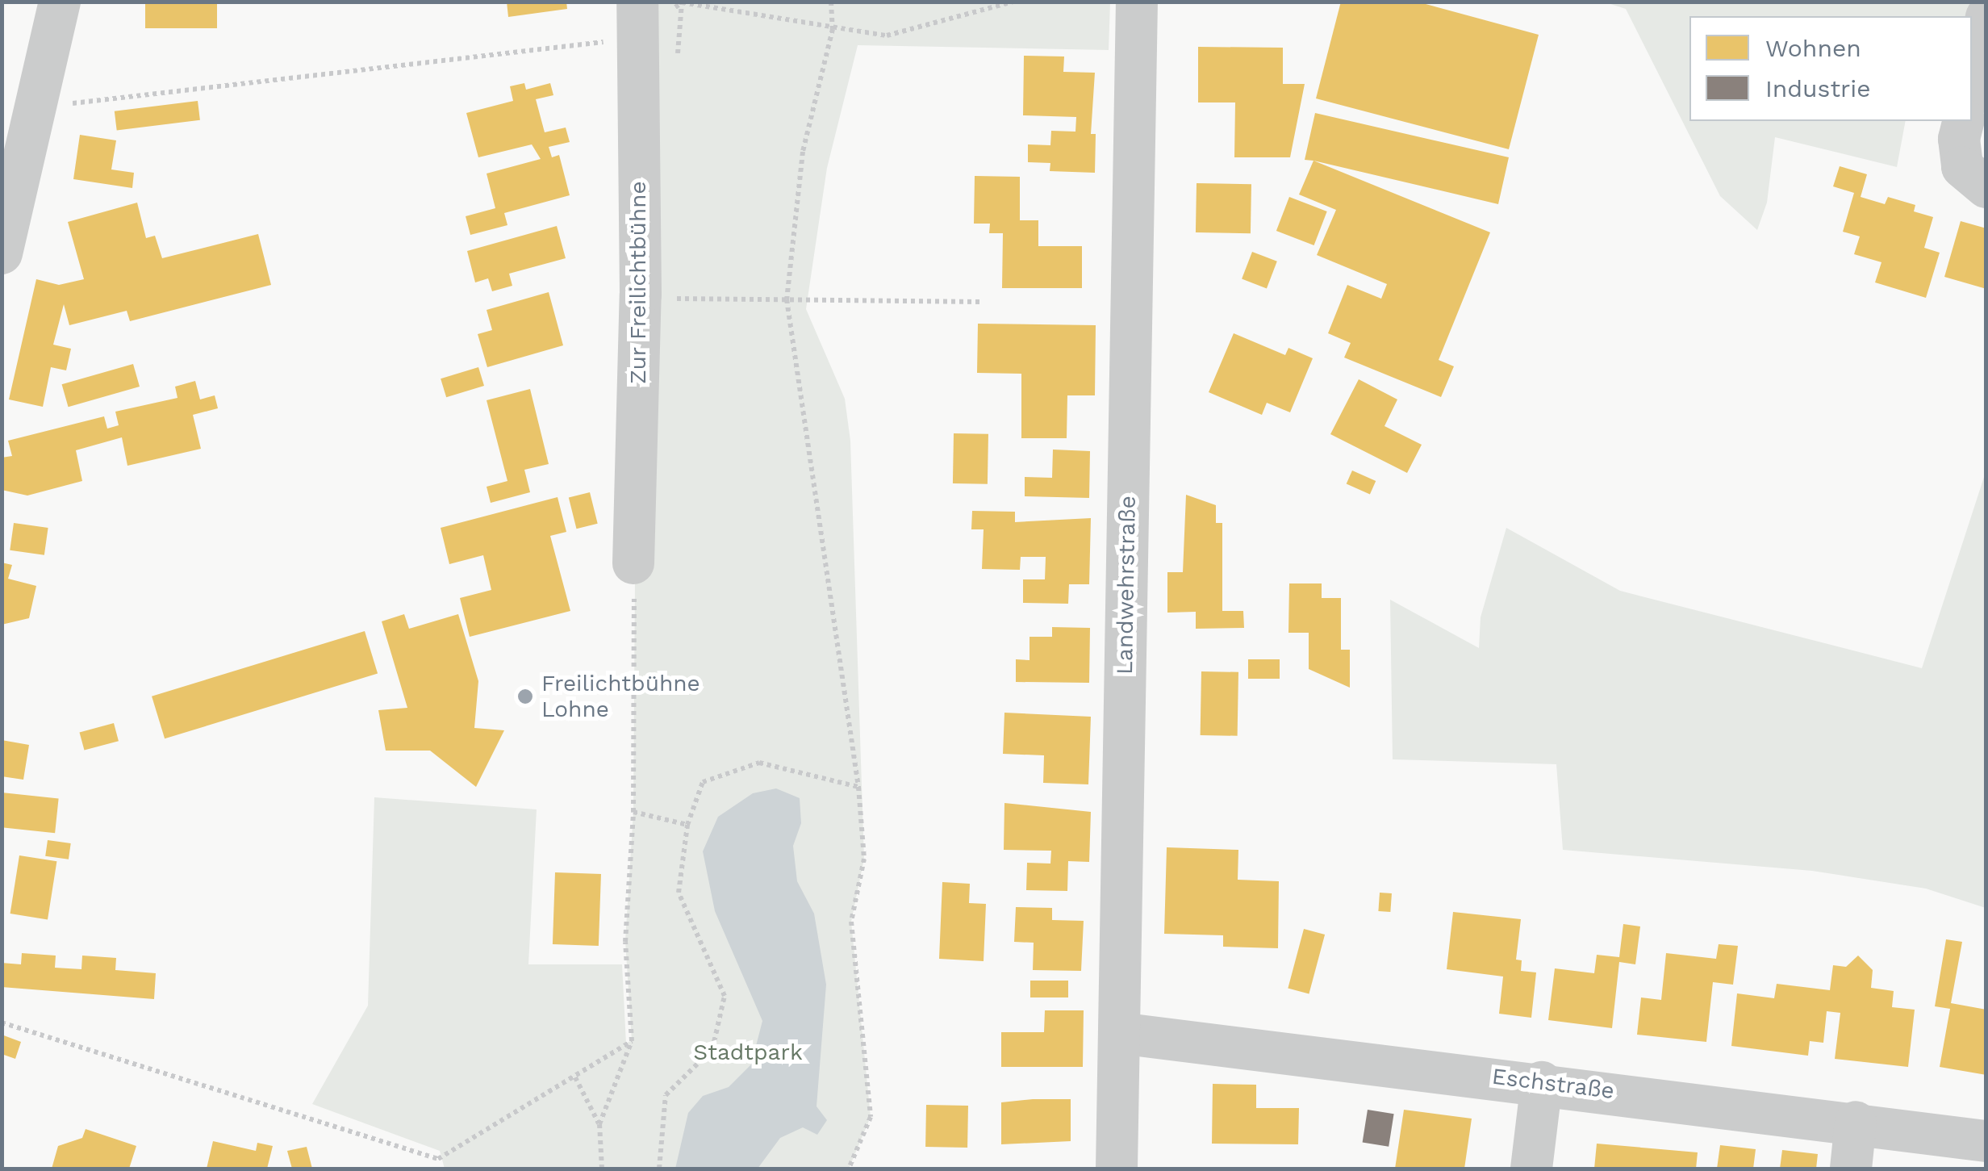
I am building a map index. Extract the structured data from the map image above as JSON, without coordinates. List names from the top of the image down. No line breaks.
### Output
{"streets":{"street":["Zur Freilichtbühne","Landwehrstraße","Eschstraße"]},"crossings":[["Landwehrstraße","Eschstraße"]],"parks":["Stadtpark"],"places":["Freilichtbühne Lohne"],"legend":["Wohnen","Industrie"]}
